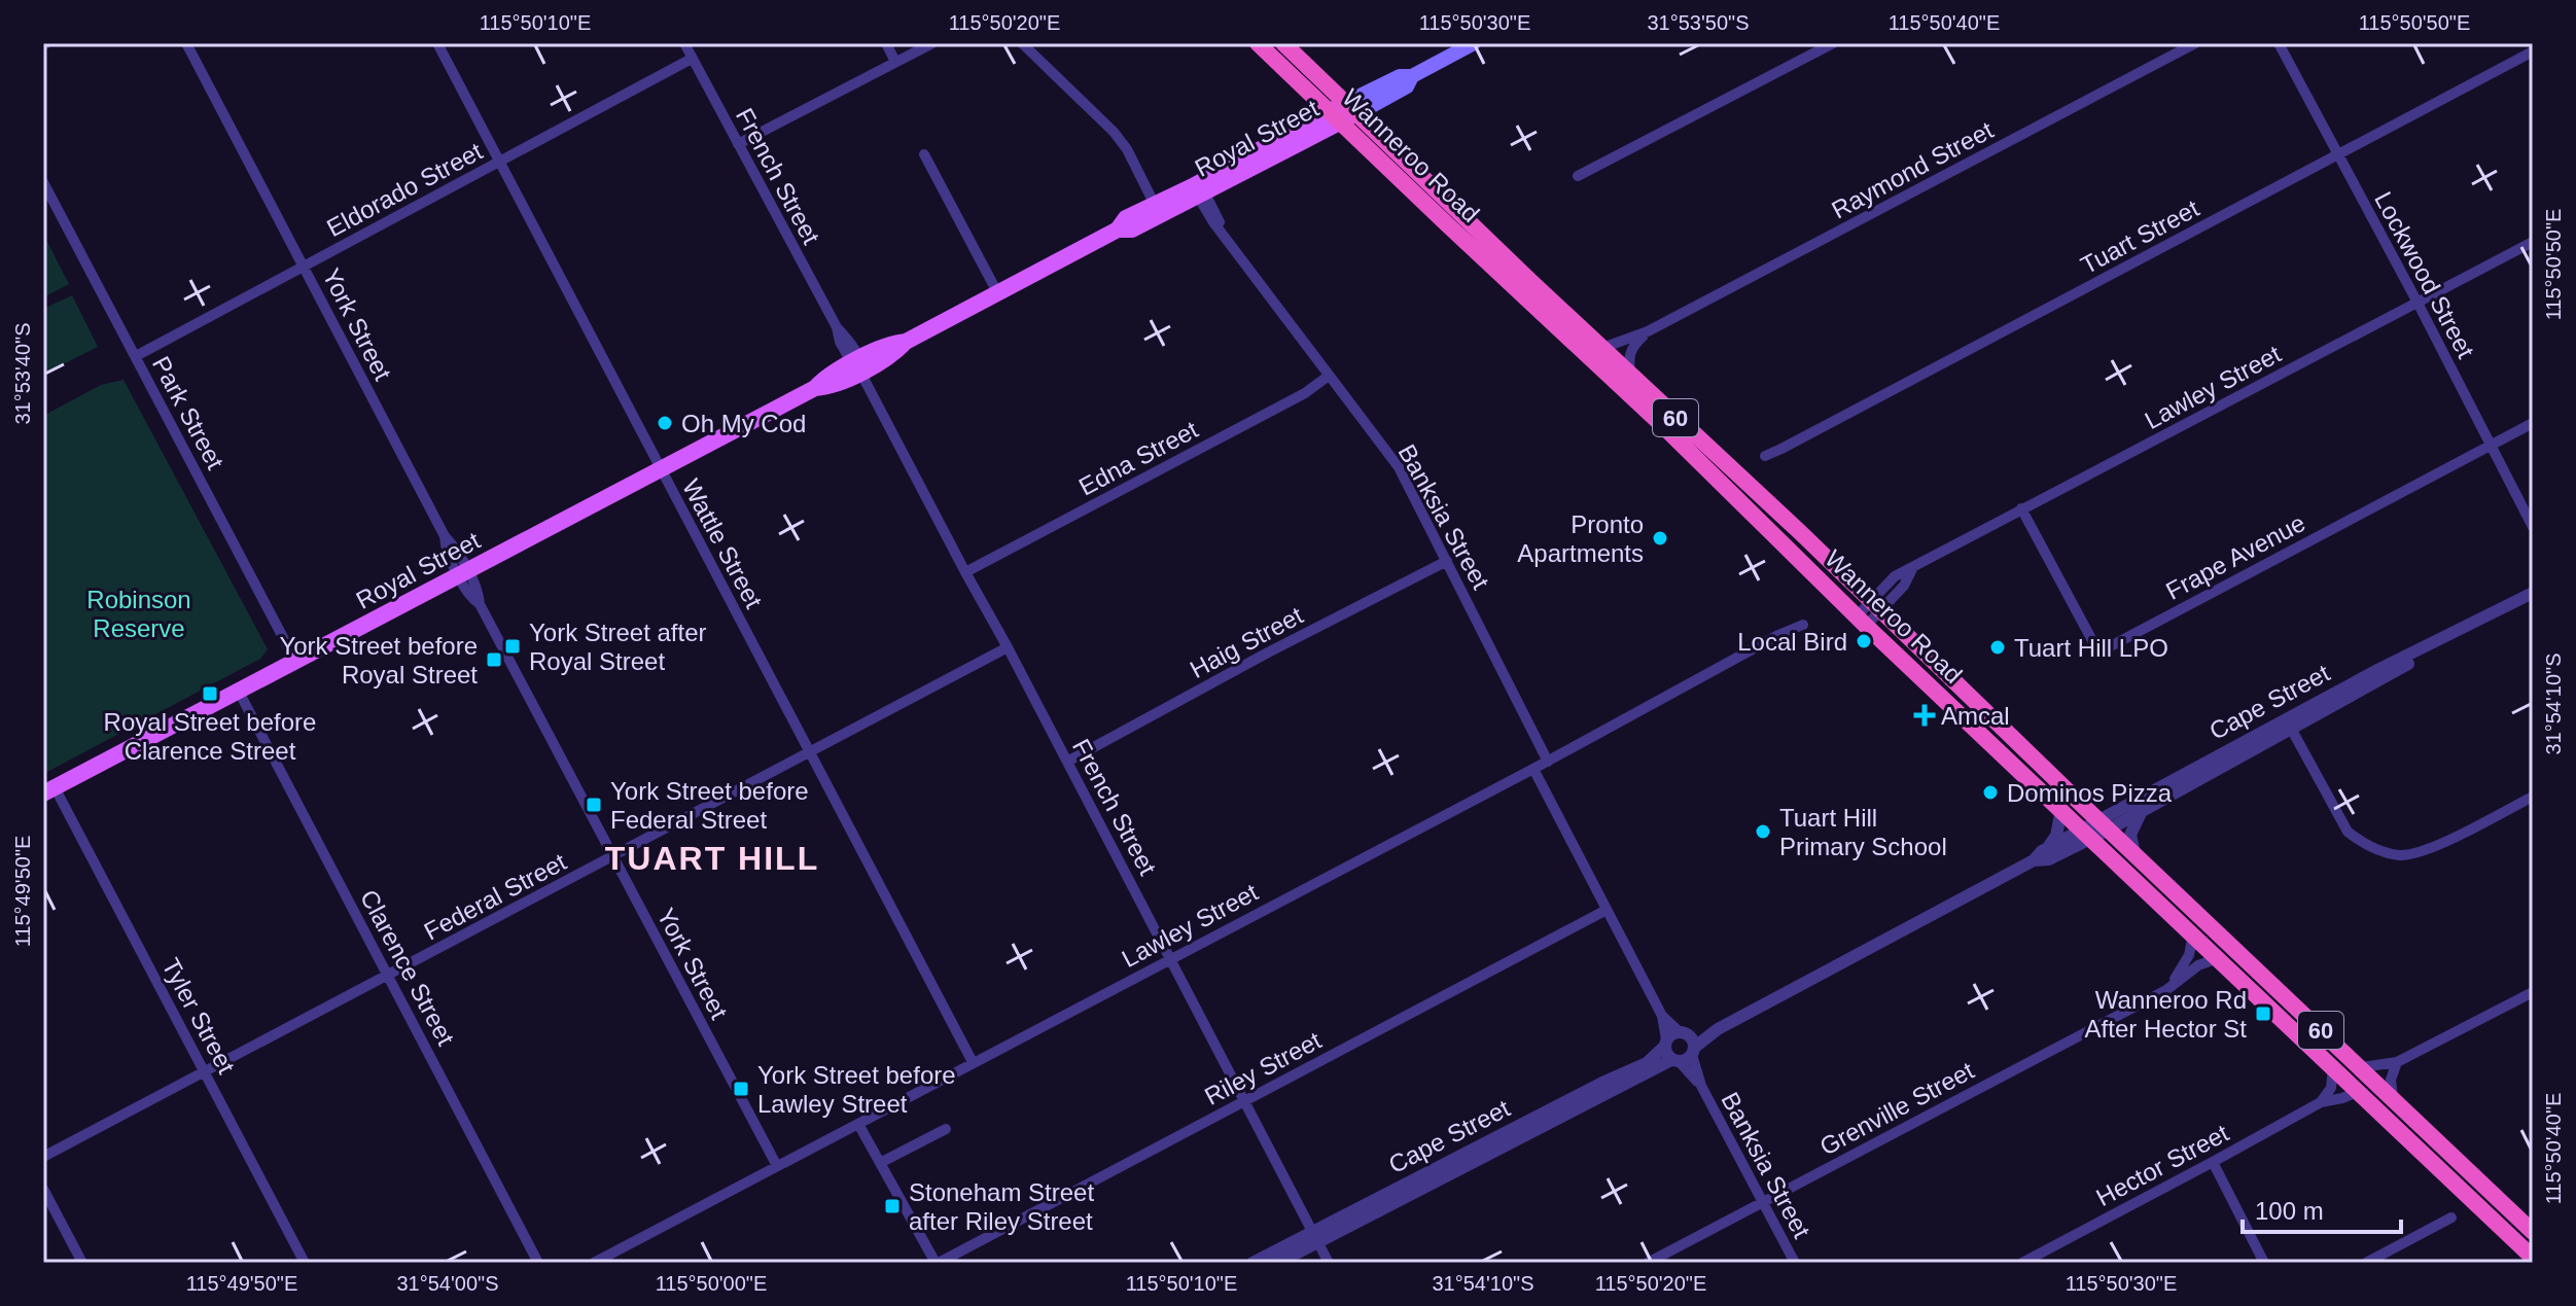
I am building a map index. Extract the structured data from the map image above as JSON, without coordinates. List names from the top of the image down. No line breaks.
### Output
{"streets":{"highway":["Wanneroo Road","60"],"main road":["Royal Street"],"street":["Raymond Street","French Street","Eldorado Street","Tuart Street","Lockwood Street","York Street","Lawley Street","Park Street","Edna Street","Banksia Street","Wattle Street","Frape Avenue","Haig Street","Cape Street","Federal Street","Clarence Street","Tyler Street","Riley Street","Grenville Street","Hector Street"]},"crossings":[["Royal Street","Wanneroo Road"],["Royal Street","French Street"],["Royal Street","York Street"],["Royal Street","Park Street"],["Royal Street","Banksia Street"],["Royal Street","Wattle Street"],["Royal Street","Clarence Street"],["Royal Street","Tyler Street"],["Wanneroo Road","Raymond Street"],["Wanneroo Road","Lawley Street"],["Wanneroo Road","Cape Street"],["Wanneroo Road","Grenville Street"],["Wanneroo Road","Hector Street"],["French Street","Eldorado Street"],["French Street","Lawley Street"],["French Street","Edna Street"],["French Street","Haig Street"],["French Street","Cape Street"],["French Street","Federal Street"],["French Street","Riley Street"],["Eldorado Street","York Street"],["Eldorado Street","Park Street"],["Eldorado Street","Wattle Street"],["Tuart Street","Lockwood Street"],["Lockwood Street","Lawley Street"],["Lockwood Street","Frape Avenue"],["York Street","Lawley Street"],["York Street","Federal Street"],["Lawley Street","Banksia Street"],["Lawley Street","Wattle Street"],["Lawley Street","Frape Avenue"],["Edna Street","Banksia Street"],["Banksia Street","Haig Street"],["Banksia Street","Cape Street"],["Banksia Street","Grenville Street"],["Wattle Street","Federal Street"],["Federal Street","Clarence Street"],["Federal Street","Tyler Street"]],"districts":["TUART HILL"],"parks":["Robinson Reserve"],"places":{"other":["Oh My Cod","Pronto Apartments","Local Bird","Tuart Hill LPO","Dominos Pizza","Tuart Hill Primary School"],"transit":["York Street after Royal Street","York Street before Royal Street","Royal Street before Clarence Street","York Street before Federal Street","Wanneroo Rd After Hector St","York Street before Lawley Street","Stoneham Street after Riley Street"],"health":["Amcal"]},"scale_bar":"100 m","coordinates":["115°50'10\"E","115°50'20\"E","115°50'30\"E","31°53'50\"S","115°50'40\"E","115°50'50\"E","31°53'40\"S","31°54'10\"S","115°49'50\"E","31°54'00\"S","115°50'00\"E"]}
